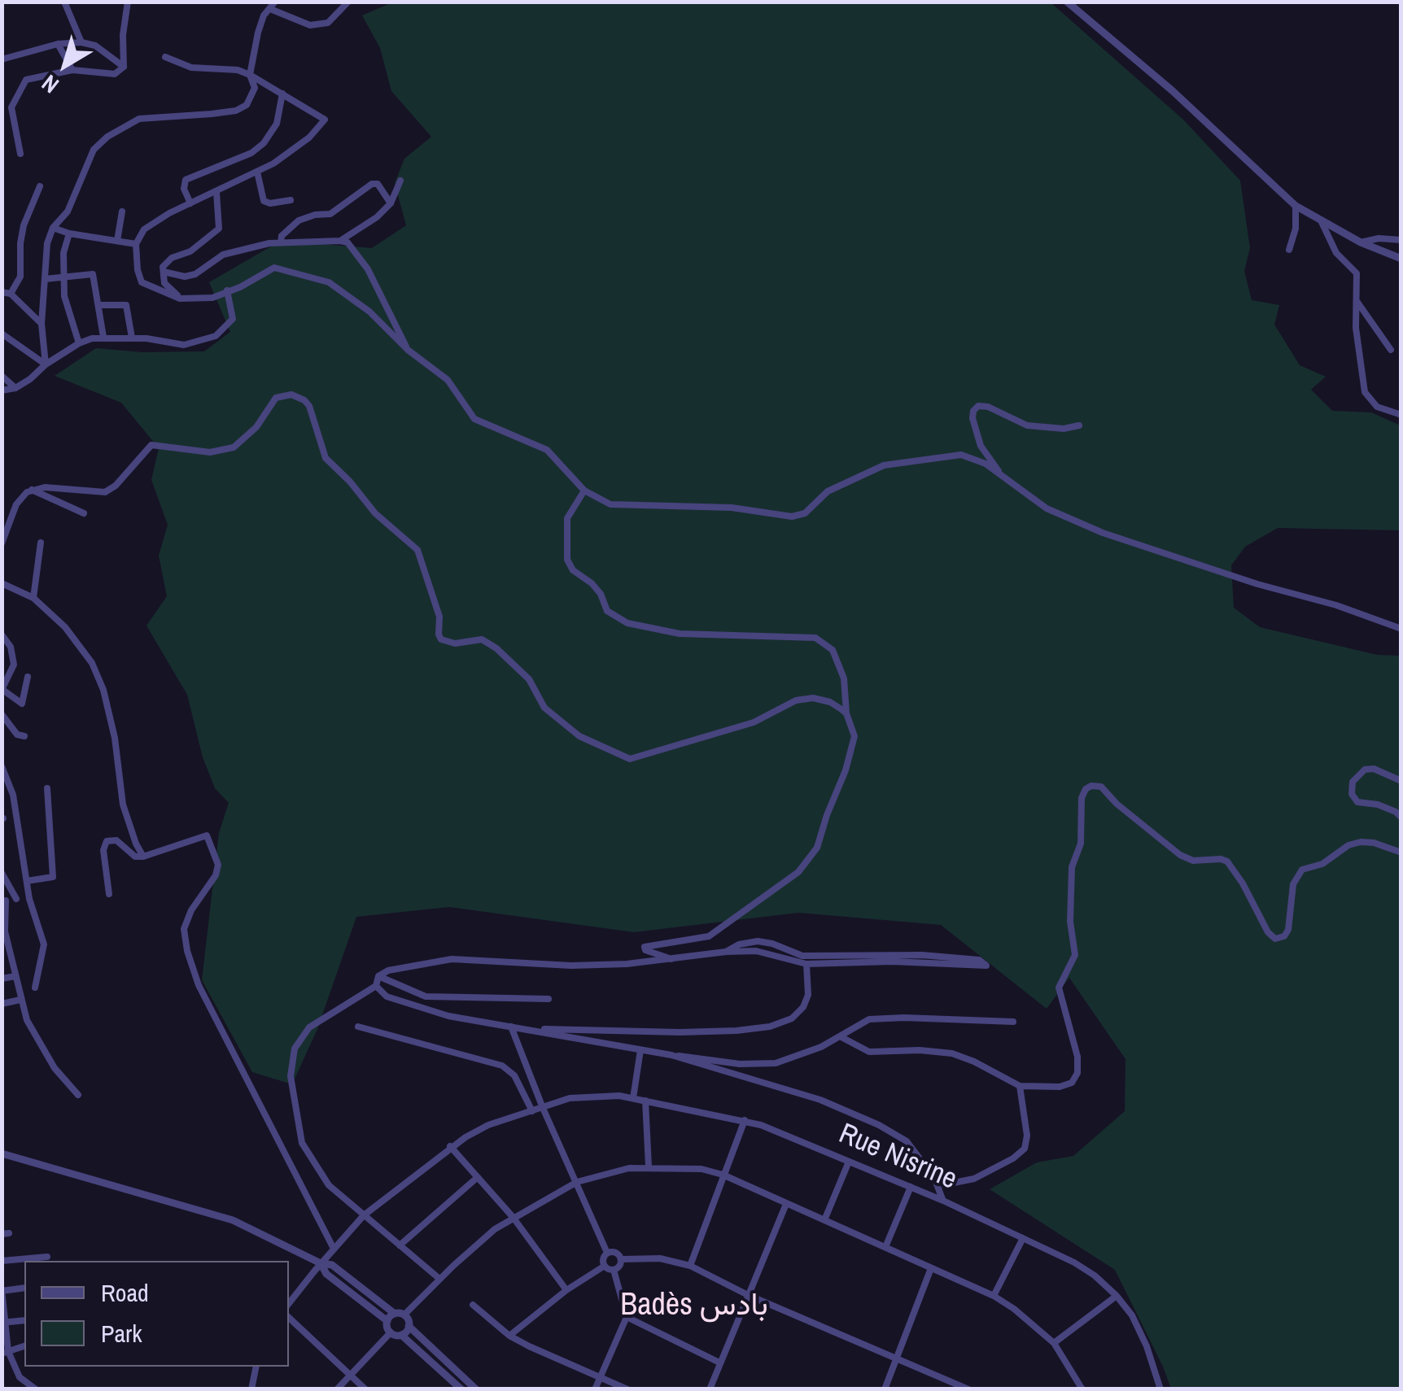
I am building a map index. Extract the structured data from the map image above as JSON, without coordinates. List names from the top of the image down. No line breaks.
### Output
{"streets":{"street":["Rue Nisrine"]},"districts":["Badès بادس"],"legend":["Road","Park"],"north":"bottom left"}
